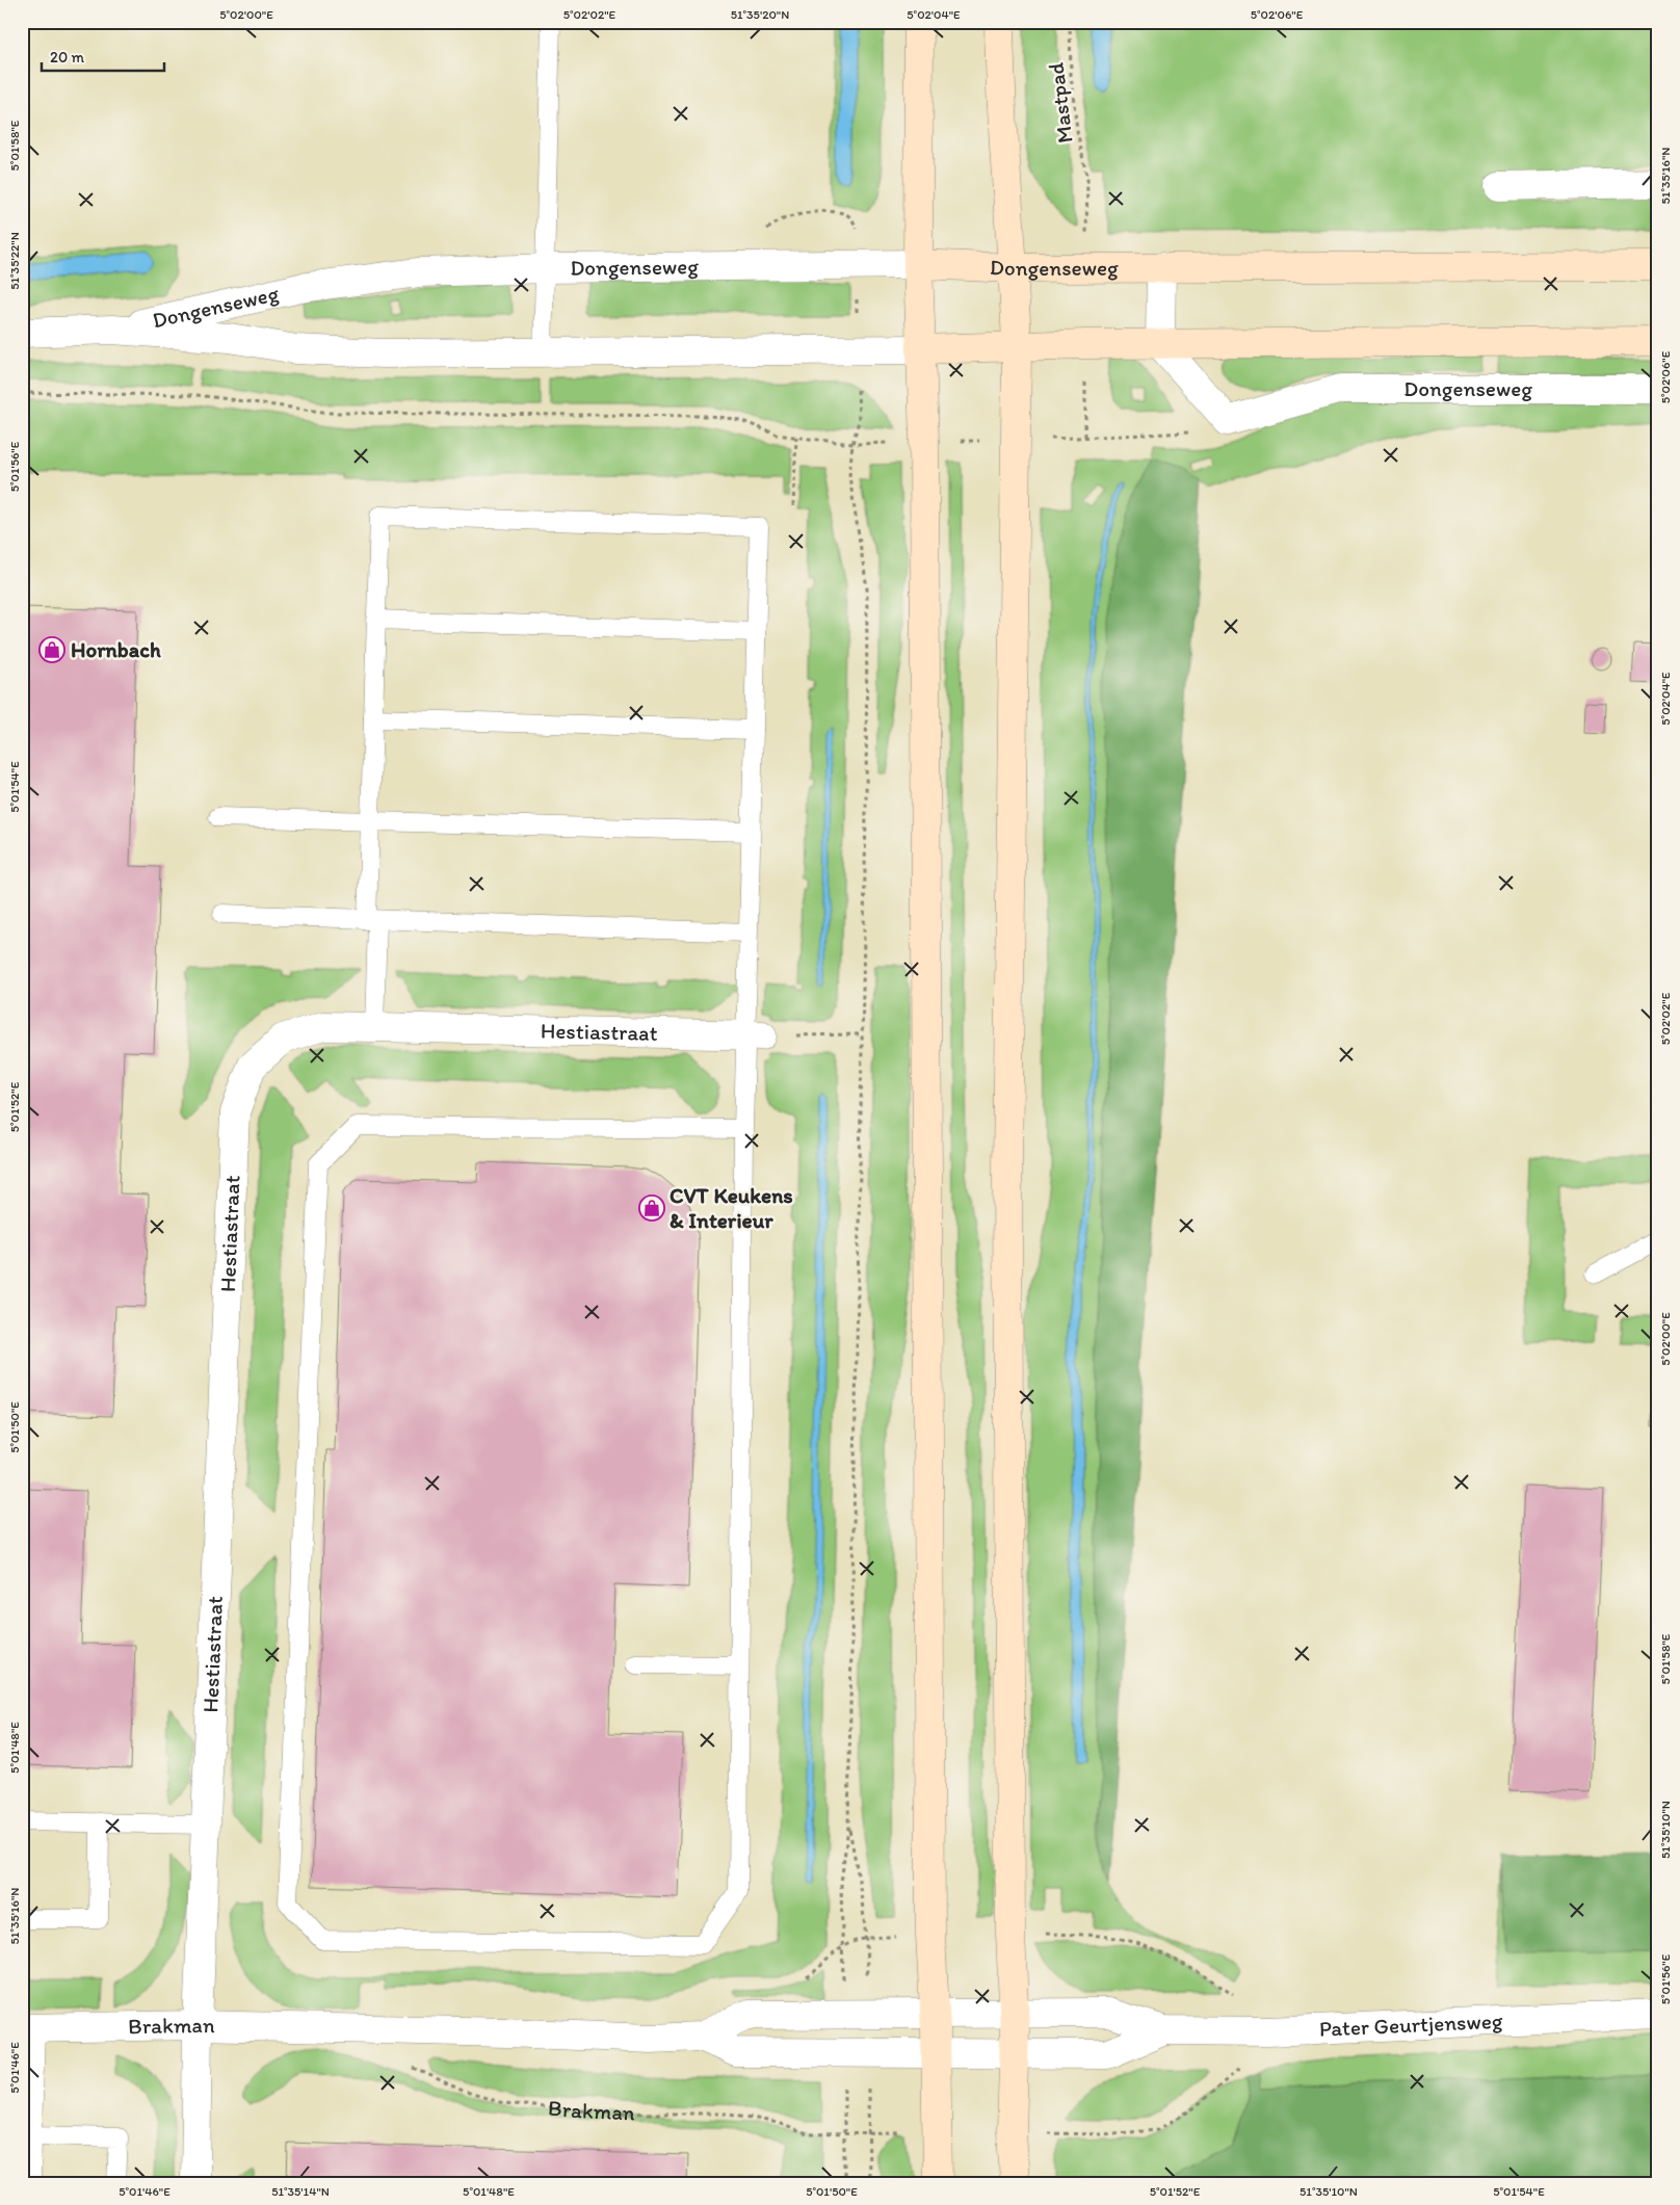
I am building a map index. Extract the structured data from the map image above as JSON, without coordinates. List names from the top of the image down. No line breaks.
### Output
{"streets":{"main road":["Dongenseweg"],"street":["Hestiastraat","Pater Geurtjensweg","Brakman"],"path":["Mastpad"]},"crossings":[["Hestiastraat","Brakman"],["Pater Geurtjensweg","Brakman"]],"places":{"shop":["Hornbach","CVT Keukens & Interieur"]},"scale_bar":"20 m","coordinates":["5°02'00\"E","5°02'02\"E","51°35'20\"N","5°02'04\"E","5°02'06\"E","5°01'58\"E","51°35'16\"N","51°35'22\"N","5°01'56\"E","5°01'54\"E","5°01'52\"E","5°01'50\"E","5°01'48\"E","51°35'10\"N","5°01'46\"E","51°35'14\"N"]}
